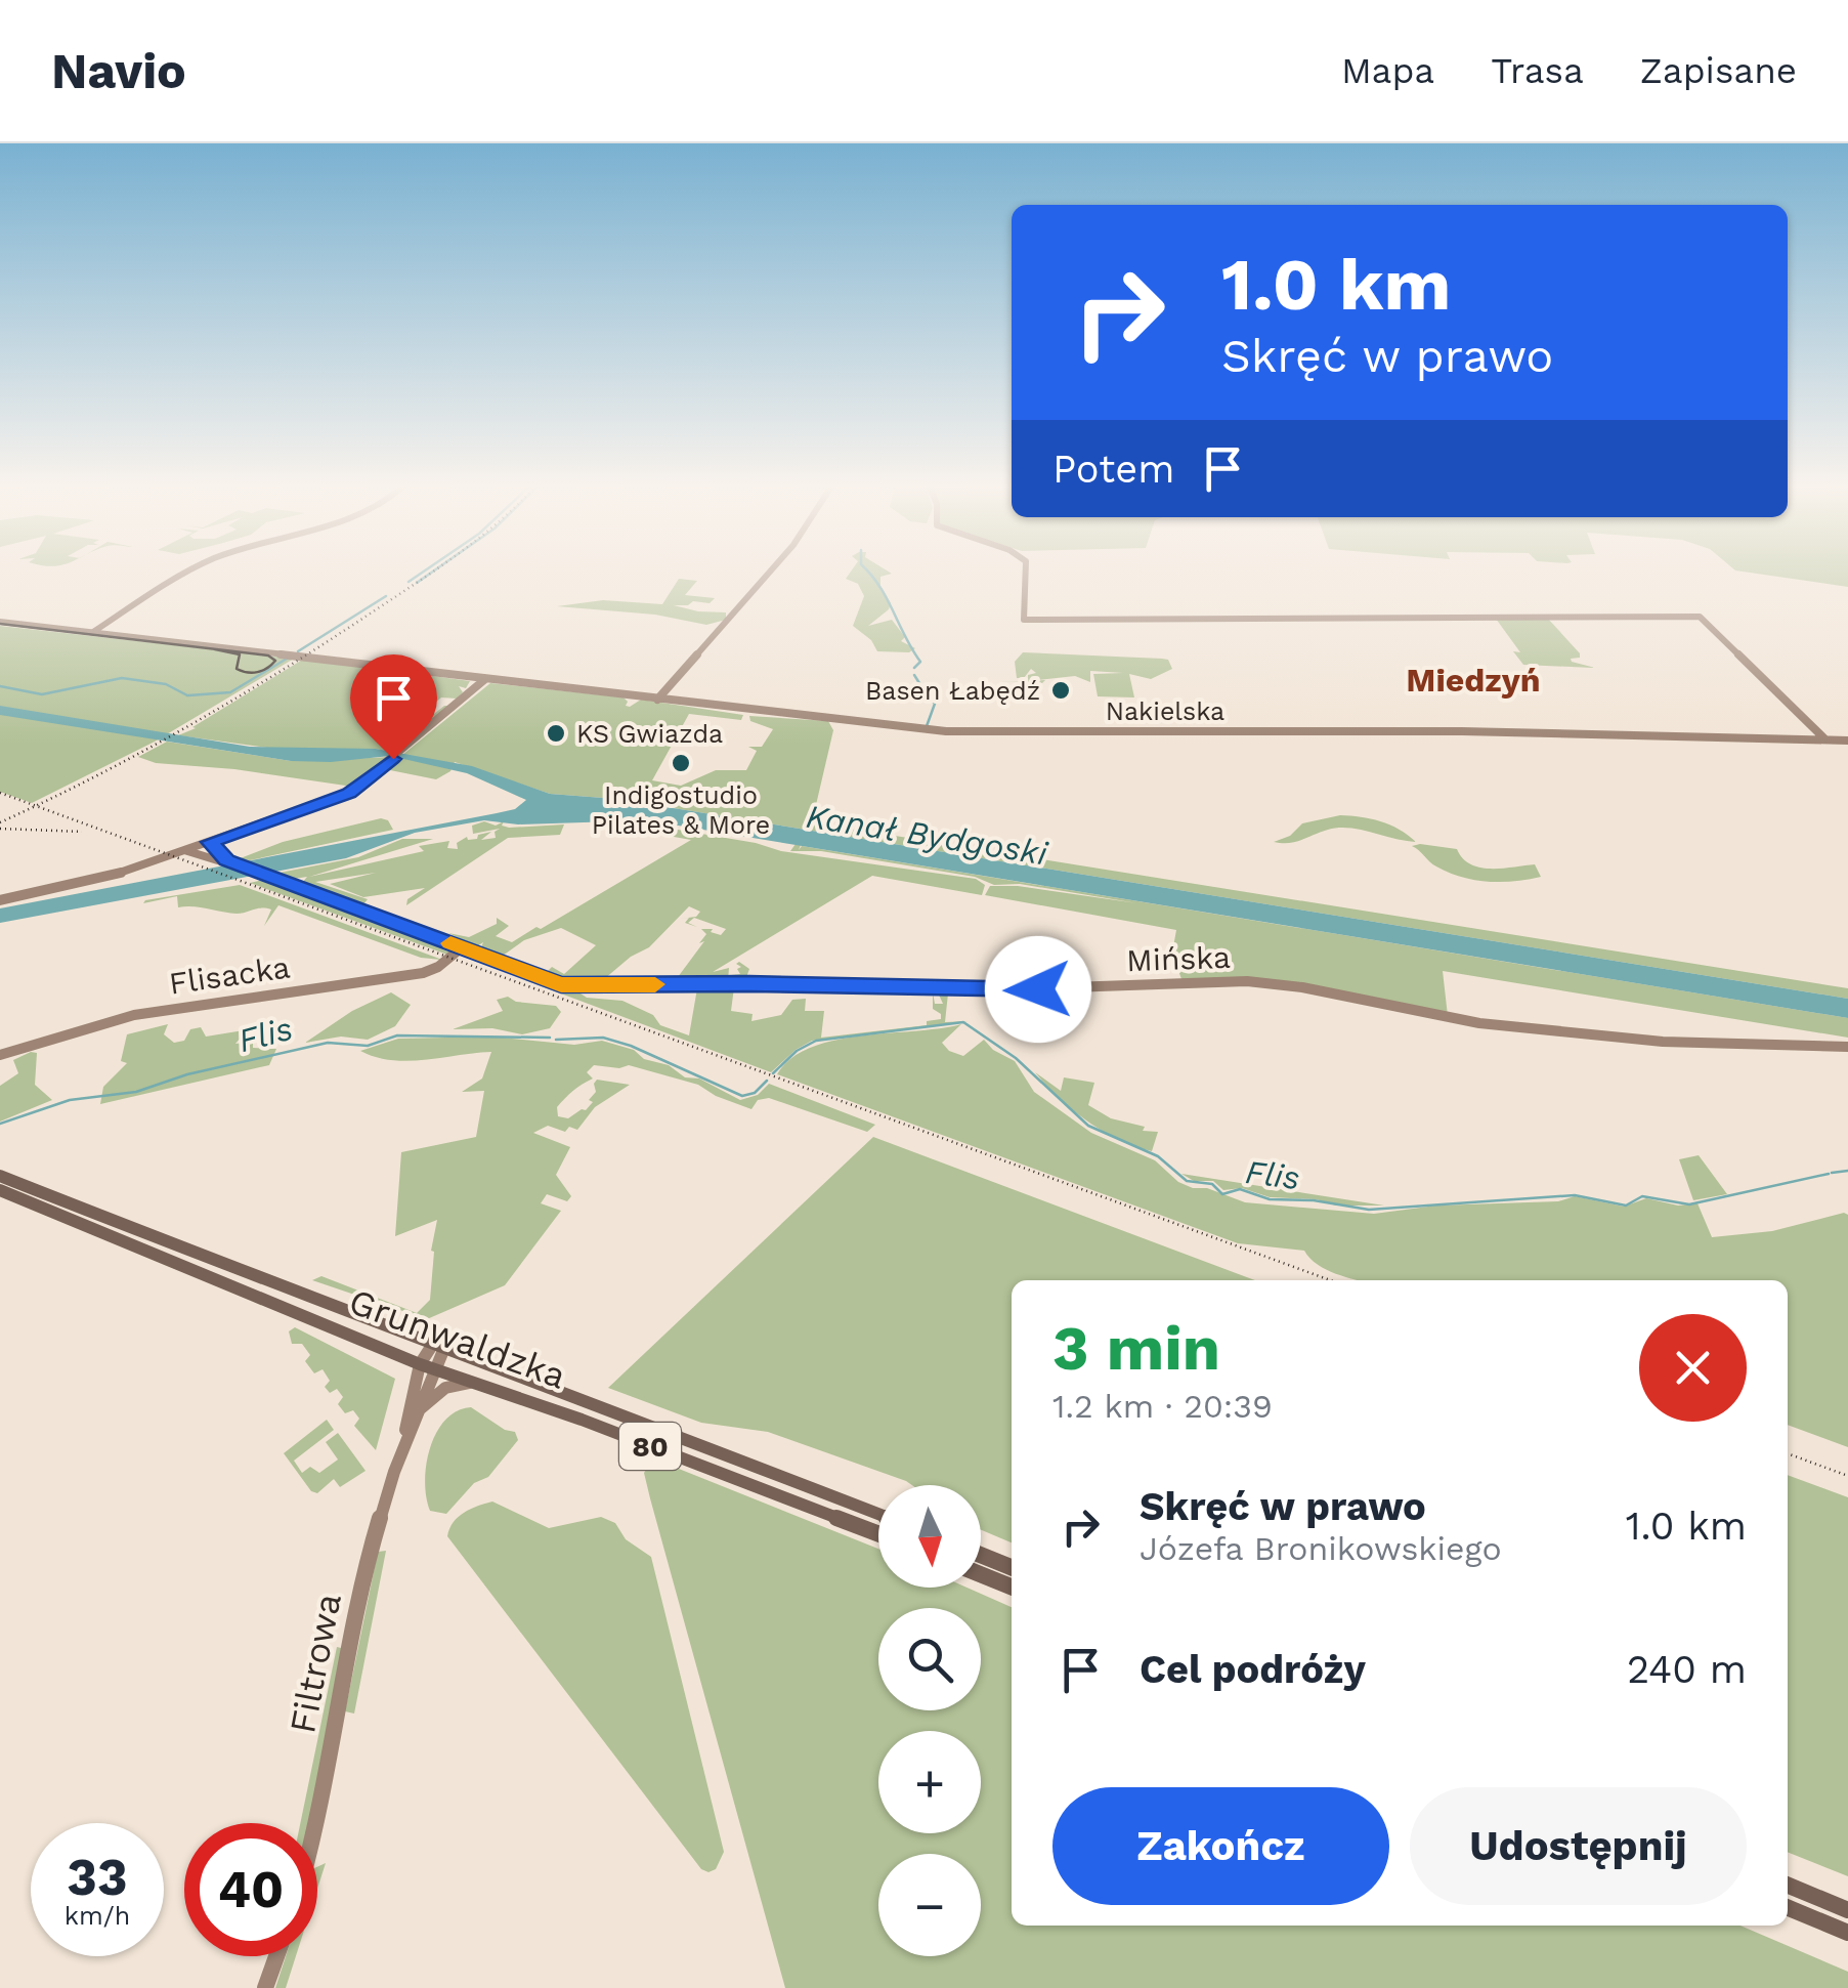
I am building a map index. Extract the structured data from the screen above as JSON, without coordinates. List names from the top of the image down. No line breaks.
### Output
{"streets":{"main road":["Grunwaldzka","80"],"street":["Nakielska","Mińska","Flisacka","Filtrowa"]},"crossings":[["Mińska","Flisacka"],["Grunwaldzka","Filtrowa"]],"districts":["Miedzyń"],"water":["Kanał Bydgoski","Flis"],"places":["Basen Łabędź","KS Gwiazda","Indigostudio Pilates & More"],"north":"bottom","page":{"header":"Navio","nav":["Mapa","Trasa","Zapisane"],"turn":["1.0 km","Skręć w prawo"],"then":"Potem","heading":["3 min","1.2 km · 20:39"],"list":[{"name":"Skręć w prawo","note":"Józefa Bronikowskiego","value":"1.0 km"},{"name":"Cel podróży","value":"240 m"}],"map_buttons":["+","−"],"buttons":["Zakończ","Udostępnij"],"speed":"33 km/h","limit":"40"}}
